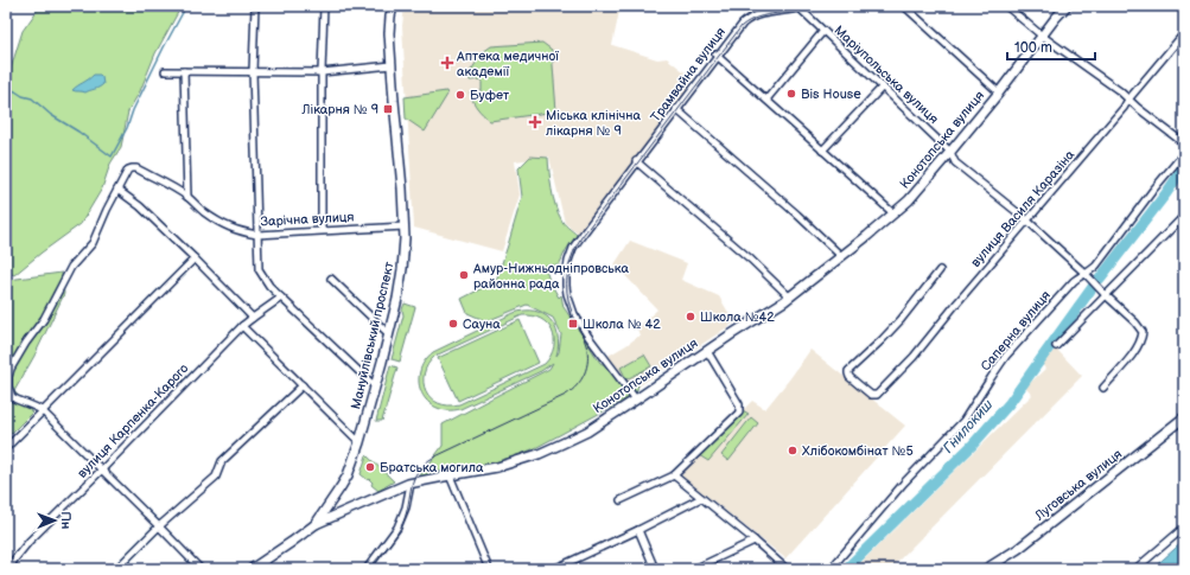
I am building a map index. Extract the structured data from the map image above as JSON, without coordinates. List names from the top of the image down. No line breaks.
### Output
{"streets":{"street":["Трамвайна вулиця","Маріупольська вулиця","Конотопська вулиця","вулиця Василя Каразіна","Зарічна вулиця","Саперна вулиця","Мануйлівський проспект","вулиця Карпенка-Карого","Луговська вулиця"]},"crossings":[["Трамвайна вулиця","Маріупольська вулиця"],["Трамвайна вулиця","Конотопська вулиця"],["Маріупольська вулиця","Конотопська вулиця"],["Маріупольська вулиця","вулиця Василя Каразіна"],["Маріупольська вулиця","Саперна вулиця"],["Конотопська вулиця","Мануйлівський проспект"],["Зарічна вулиця","Мануйлівський проспект"]],"water":["Гнилокиш"],"places":{"health":["Аптека медичної академії","Міська клінічна лікарня № 9"],"other":["Bis House","Буфет","Амур-Нижньодніпровська районна рада","Школа №42","Сауна","Хлібокомбінат №5","Братська могила"],"transit":["Лікарня № 9","Школа № 42"]},"scale_bar":"100 m","north":"right"}
